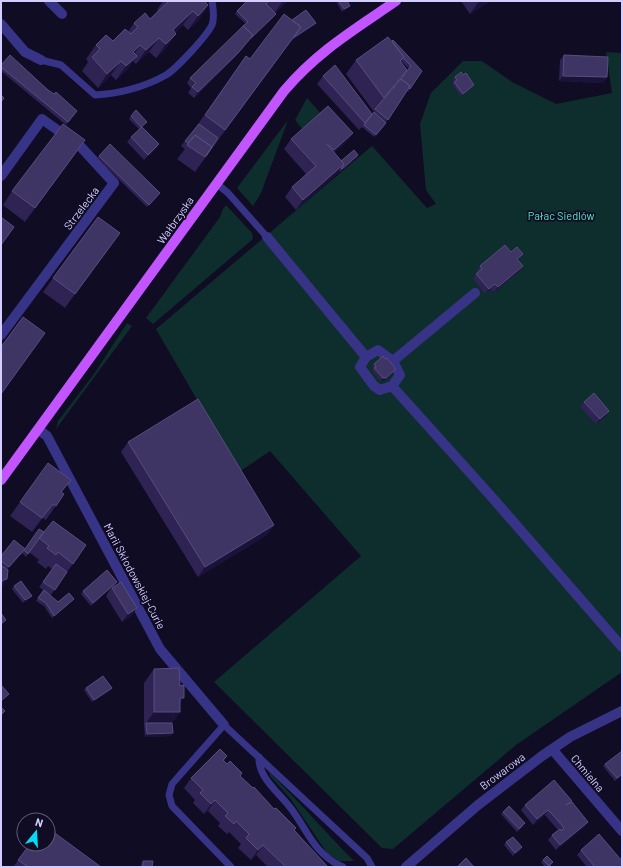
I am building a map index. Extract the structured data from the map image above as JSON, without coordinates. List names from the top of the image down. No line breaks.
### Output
{"streets":{"main road":["Wałbrzyska"],"street":["Strzelecka","Marii Skłodowskiej-Curie","Browarowa","Chmielna"]},"crossings":[["Wałbrzyska","Marii Skłodowskiej-Curie"],["Browarowa","Chmielna"]],"parks":["Pałac Siedlów"],"north":"top"}
